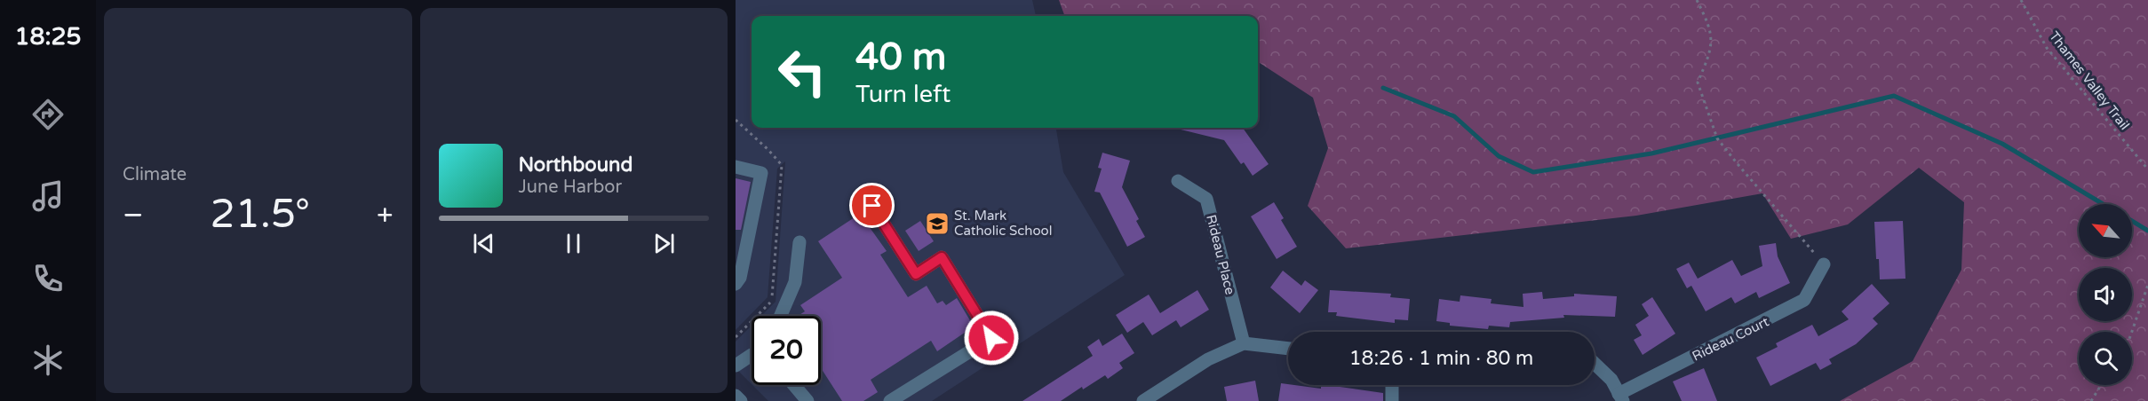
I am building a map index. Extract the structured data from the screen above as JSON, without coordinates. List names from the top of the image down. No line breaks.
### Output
{"streets":{"street":["Rideau Place","Rideau Court"],"path":["Thames Valley Trail"]},"places":{"school or university":["St. Mark Catholic School"]},"north":"top left","page":{"tabs":"18:25","tile":"Climate","turn":["40 m","Turn left"],"song":["Northbound","June Harbor"],"heat":["−","21.5°","+"],"limit":"20","trip":"18:26 · 1 min · 80 m"}}
